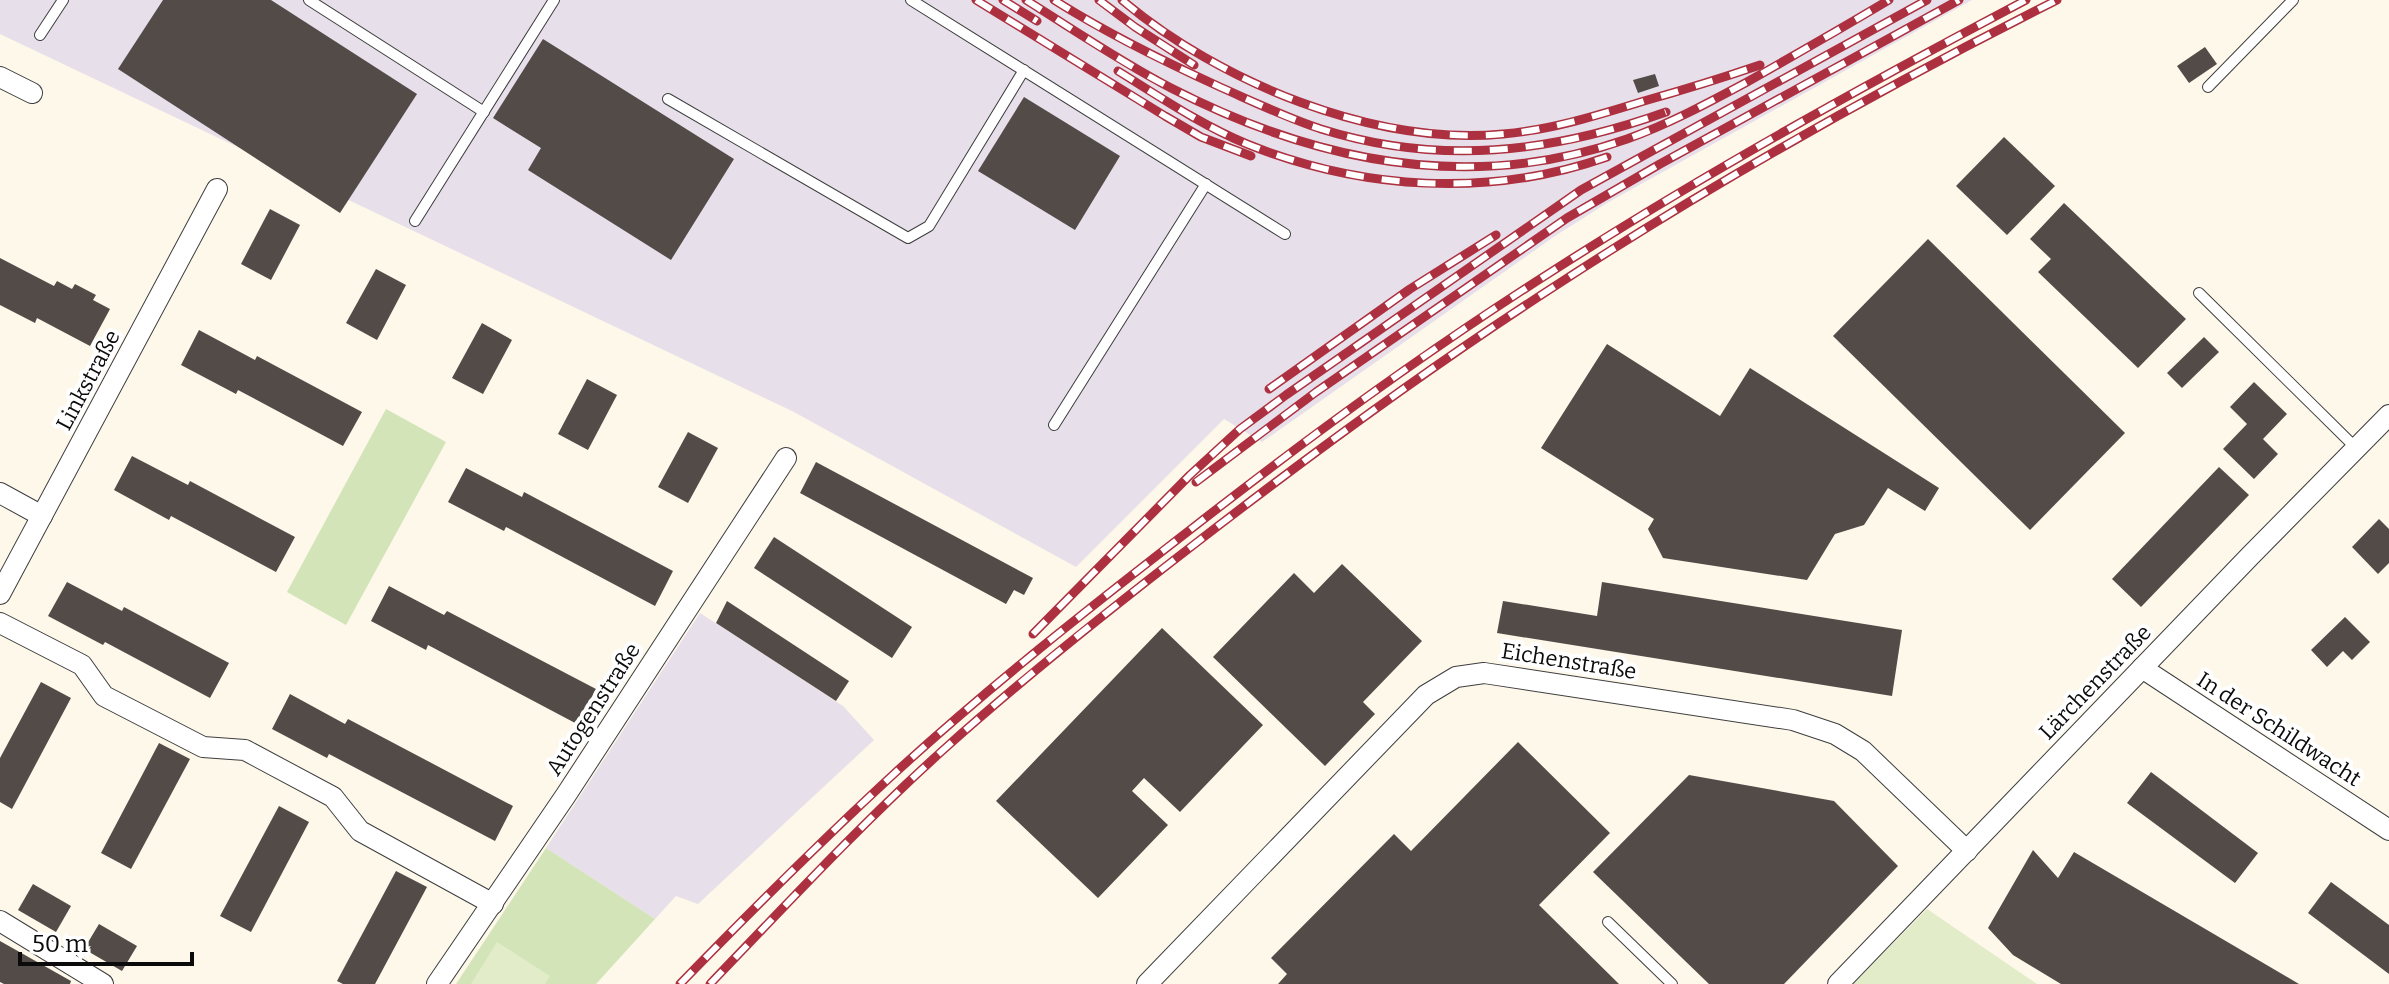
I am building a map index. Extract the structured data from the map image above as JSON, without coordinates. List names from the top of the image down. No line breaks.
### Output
{"streets":{"street":["Linkstraße","Eichenstraße","Lärchenstraße","Autogenstraße","In der Schildwacht"]},"crossings":[["Eichenstraße","Lärchenstraße"],["Lärchenstraße","In der Schildwacht"]],"scale_bar":"50 m"}
